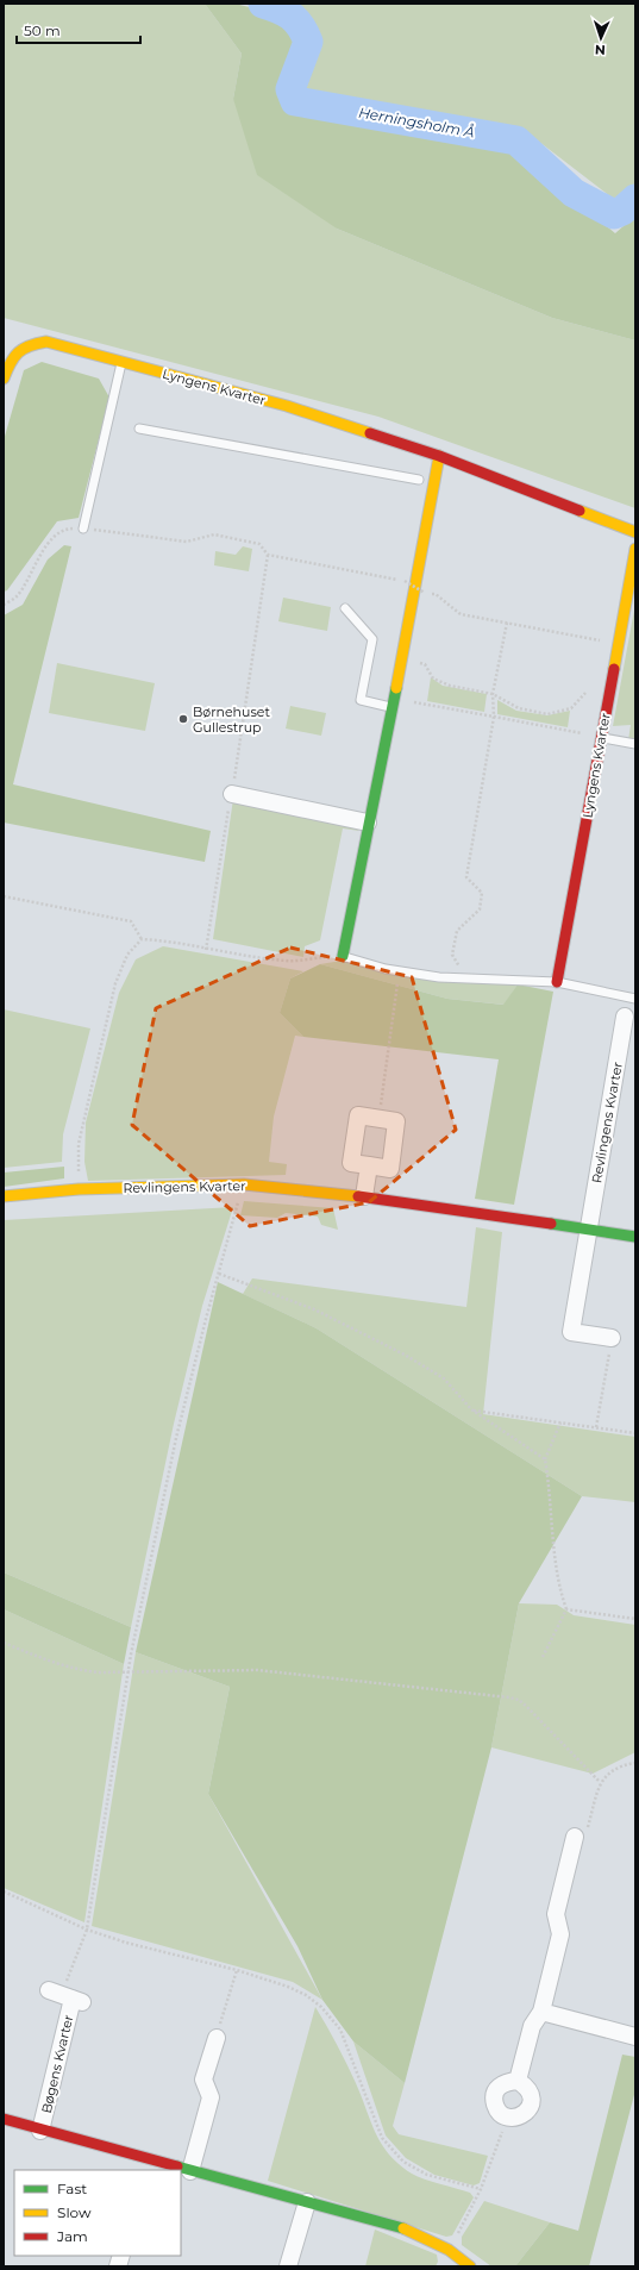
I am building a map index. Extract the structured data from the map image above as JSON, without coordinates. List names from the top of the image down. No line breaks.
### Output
{"streets":{"street":["Lyngens Kvarter","Revlingens Kvarter","Bøgens Kvarter"]},"water":["Herningsholm Å"],"places":["Børnehuset Gullestrup"],"legend":["Fast","Slow","Jam"],"scale_bar":"50 m","north":"bottom"}
